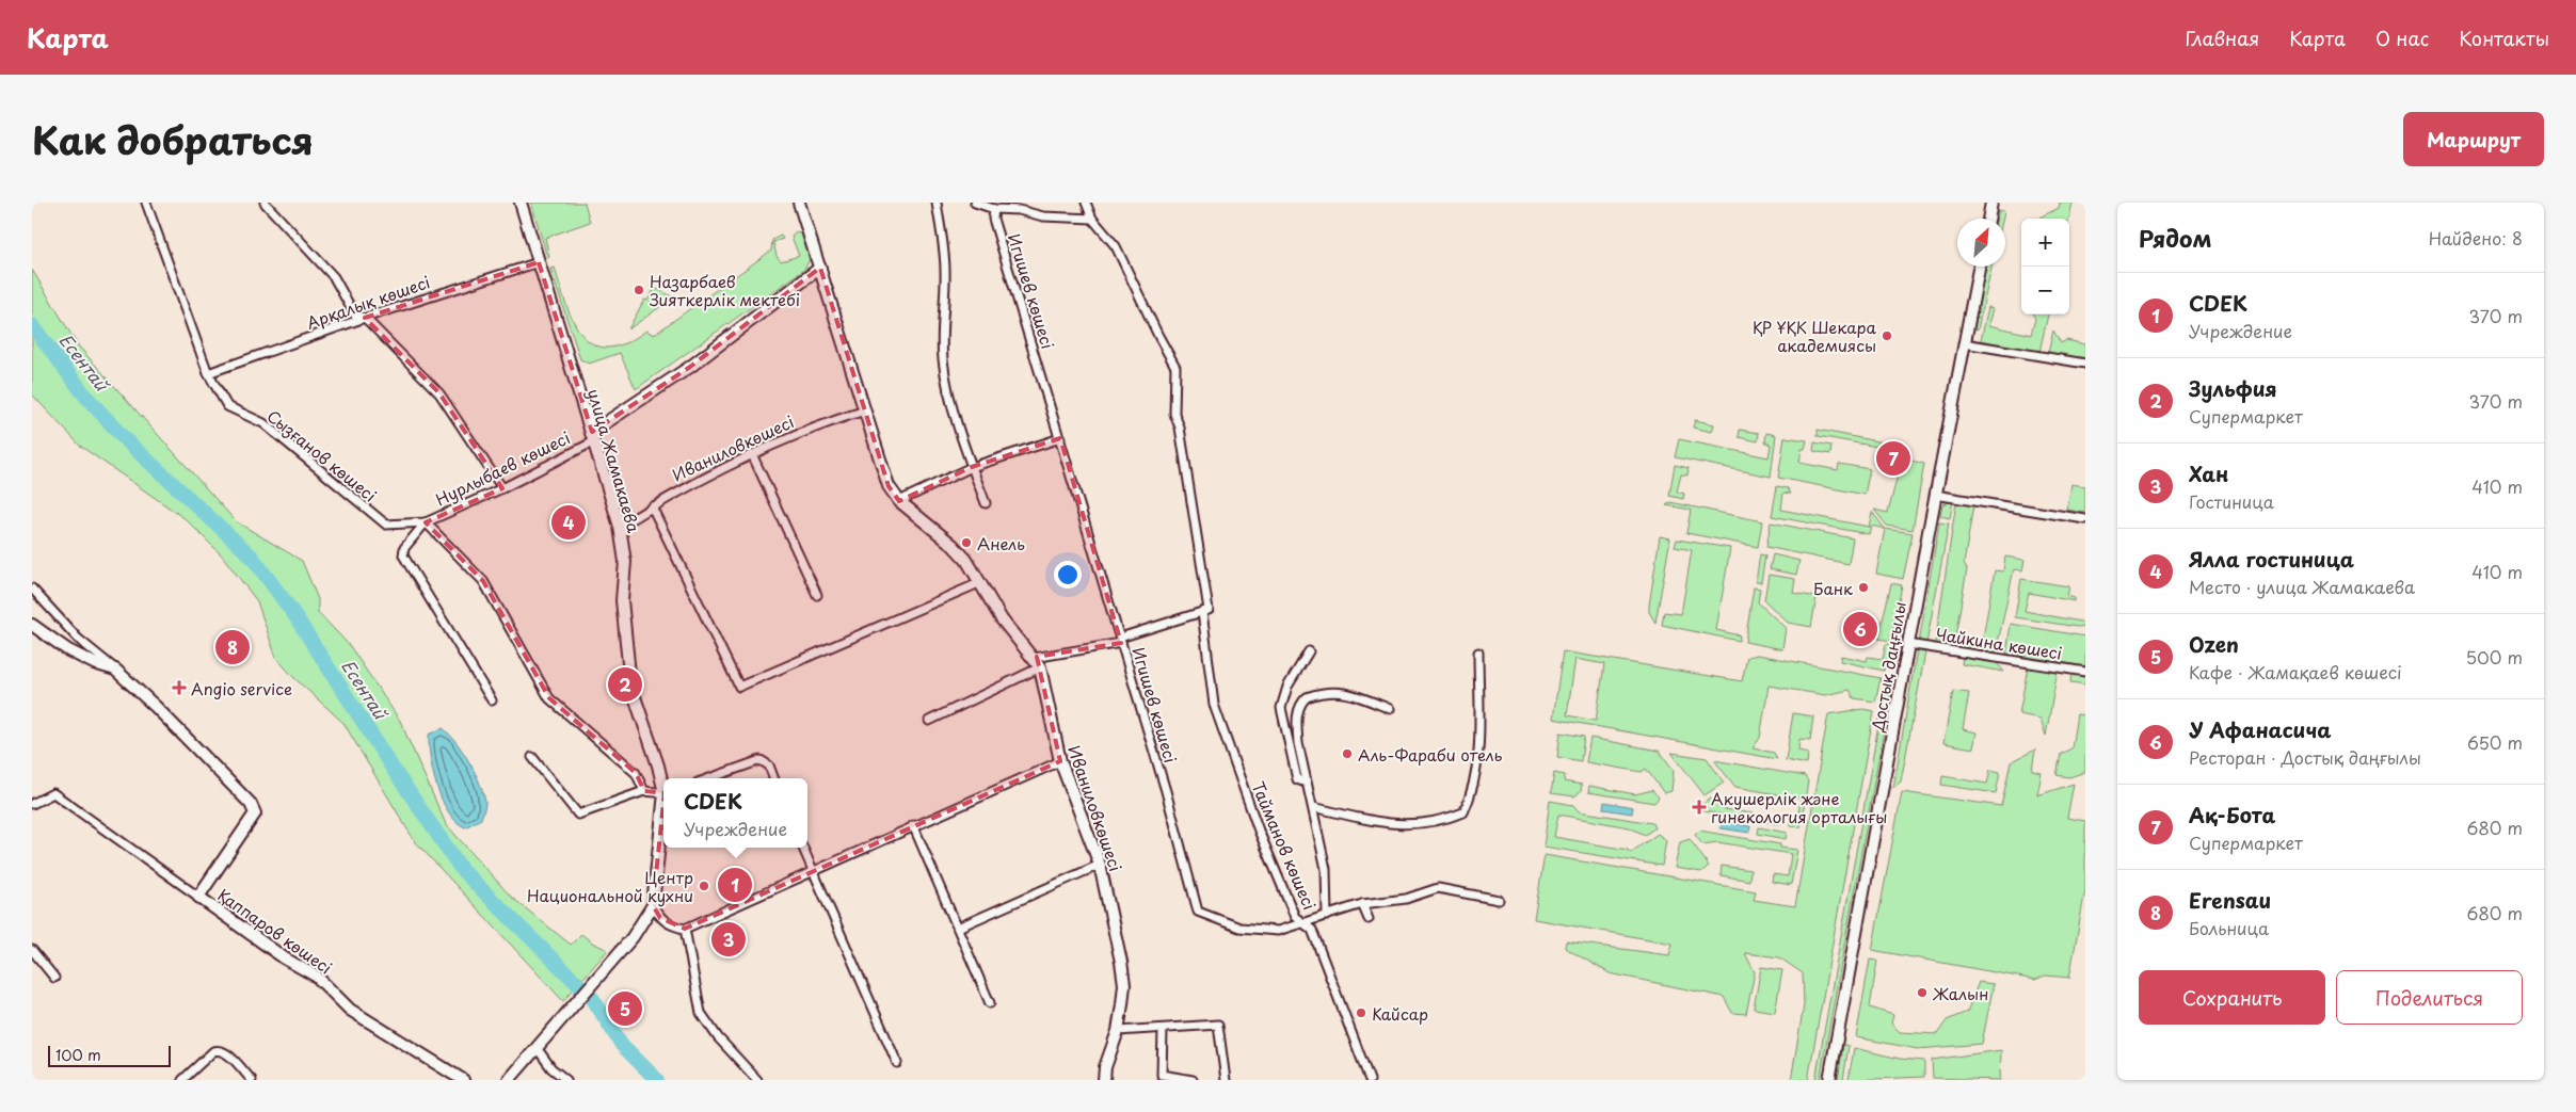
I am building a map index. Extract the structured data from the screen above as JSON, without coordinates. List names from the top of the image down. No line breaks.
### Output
{"streets":{"street":["Игишев көшесі","Арқалық көшесі","Иваниловкөшесі","Сызғанов көшесі","улица Жамакаева","Нурлыбаев көшесі","Чайкина көшесі","Достық даңғылы","Тайманов көшесі","Қаппаров көшесі"]},"crossings":[["Игишев көшесі","Тайманов көшесі"],["Арқалық көшесі","Сызғанов көшесі"],["Арқалық көшесі","улица Жамакаева"],["Иваниловкөшесі","улица Жамакаева"],["Иваниловкөшесі","Нурлыбаев көшесі"],["Сызғанов көшесі","Нурлыбаев көшесі"],["улица Жамакаева","Нурлыбаев көшесі"],["Чайкина көшесі","Достық даңғылы"]],"water":["Есентай"],"places":{"other":["Назарбаев Зияткерлік мектебі","ҚР ҰҚК Шекара академиясы","Анель","Банк","Аль-Фараби отель","Центр Национальной кухни","Жалын","Кайсар"],"health":["Angio service","Акушерлік және гинекология орталығы"]},"scale_bar":"100 m","north":"top right","page":{"header":"Карта","nav":["Главная","Карта","О нас","Контакты"],"title":"Как добраться","buttons":["Маршрут",["Сохранить","Поделиться"]],"heading":["Рядом","Найдено: 8"],"map_buttons":["+","−"],"list":[{"mark":"1","name":"CDEK","note":"Учреждение","value":"370 m"},{"mark":"2","name":"Зульфия","note":"Супермаркет","value":"370 m"},{"mark":"3","name":"Хан","note":"Гостиница","value":"410 m"},{"mark":"4","name":"Ялла гостиница","note":"Место · улица Жамакаева","value":"410 m"},{"mark":"5","name":"Ozen","note":"Кафе · Жамақаев көшесі","value":"500 m"},{"mark":"6","name":"У Афанасича","note":"Ресторан · Достық даңғылы","value":"650 m"},{"mark":"7","name":"Ақ-Бота","note":"Супермаркет","value":"680 m"},{"mark":"8","name":"Erensau","note":"Больница","value":"680 m"}],"pins":["7","4","6","8","2","1","3","5"],"popup":["CDEK","Учреждение"],"scale":"100 m"}}
